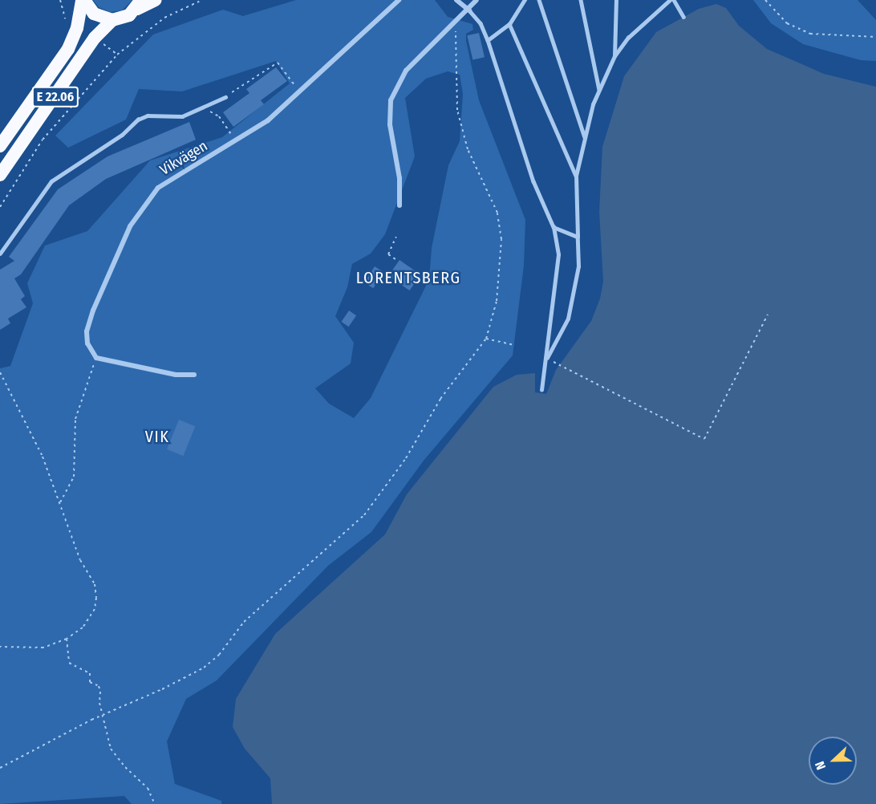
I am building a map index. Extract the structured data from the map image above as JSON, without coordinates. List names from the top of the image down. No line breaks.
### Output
{"streets":{"highway":["E 22.06"],"street":["Vikvägen"]},"districts":["LORENTSBERG","VIK"],"north":"left"}
